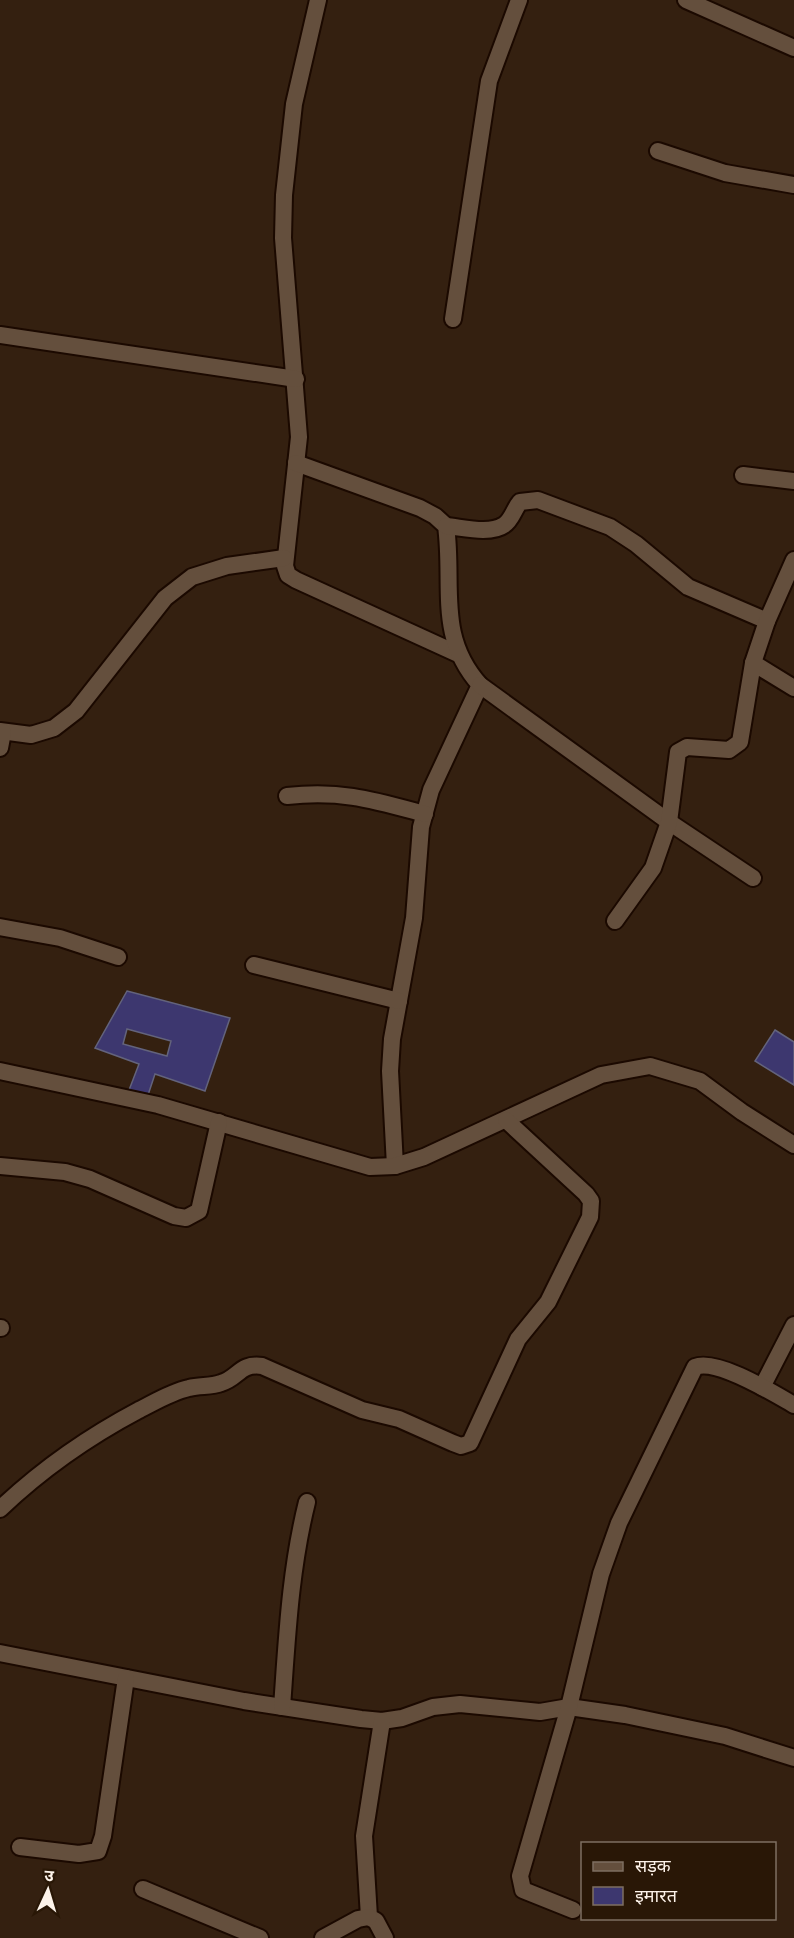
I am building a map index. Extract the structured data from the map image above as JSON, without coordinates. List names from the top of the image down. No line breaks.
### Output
{"legend":["सड़क","इमारत"],"north":"top"}
